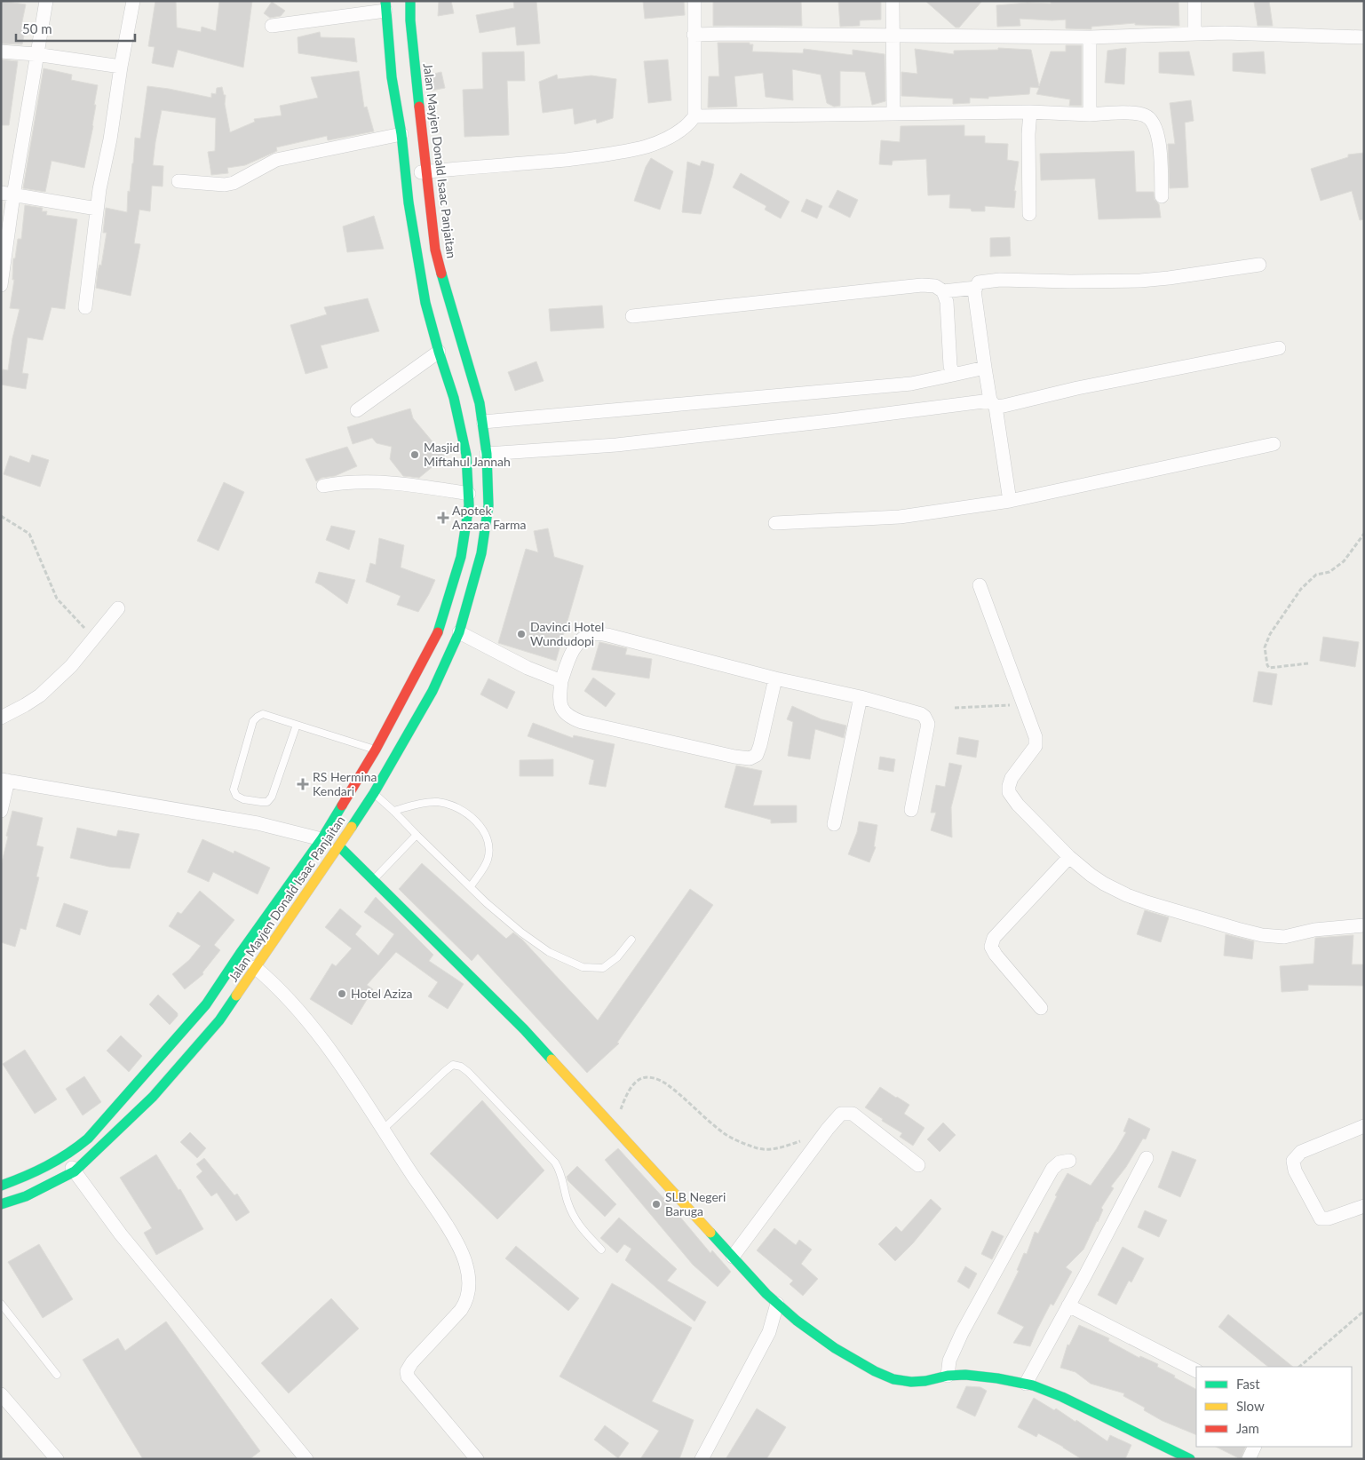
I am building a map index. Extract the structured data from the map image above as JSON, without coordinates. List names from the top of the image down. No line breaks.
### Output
{"streets":{"main road":["Jalan Mayjen Donald Isaac Panjaitan"]},"places":{"other":["Masjid Miftahul Jannah","Davinci Hotel Wundudopi","Hotel Aziza","SLB Negeri Baruga"],"health":["Apotek Anzara Farma","RS Hermina Kendari"]},"legend":["Fast","Slow","Jam"],"scale_bar":"50 m"}
